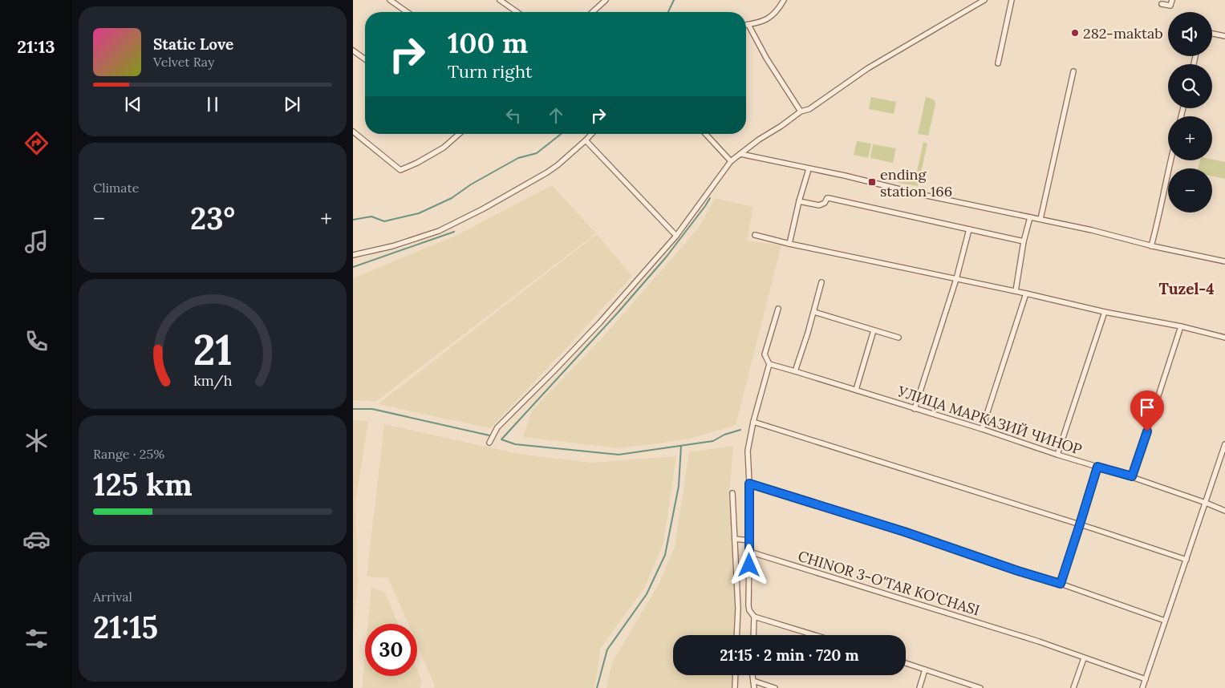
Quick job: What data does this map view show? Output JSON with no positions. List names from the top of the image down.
{
  "streets": {
    "street": ["УЛИЦА МАРКАЗИЙ ЧИНОР", "CHINOR 3-O'TAR KO'CHASI"]
  },
  "districts": ["Tuzel-4"],
  "places": {
    "other": ["282-maktab"],
    "transit": ["ending station 166"]
  },
  "page": {
    "tabs": "21:13",
    "map_buttons": ["+", "−"],
    "turn": ["100 m", "Turn right"],
    "song": ["Static Love", "Velvet Ray"],
    "tile": [
      "Climate",
      ["Range · 25%", "125 km"],
      ["Arrival", "21:15"]
    ],
    "heat": ["−", "23°", "+"],
    "limit": "30",
    "trip": "21:15 · 2 min · 720 m",
    "gauge": ["21", "km/h"]
  }
}
